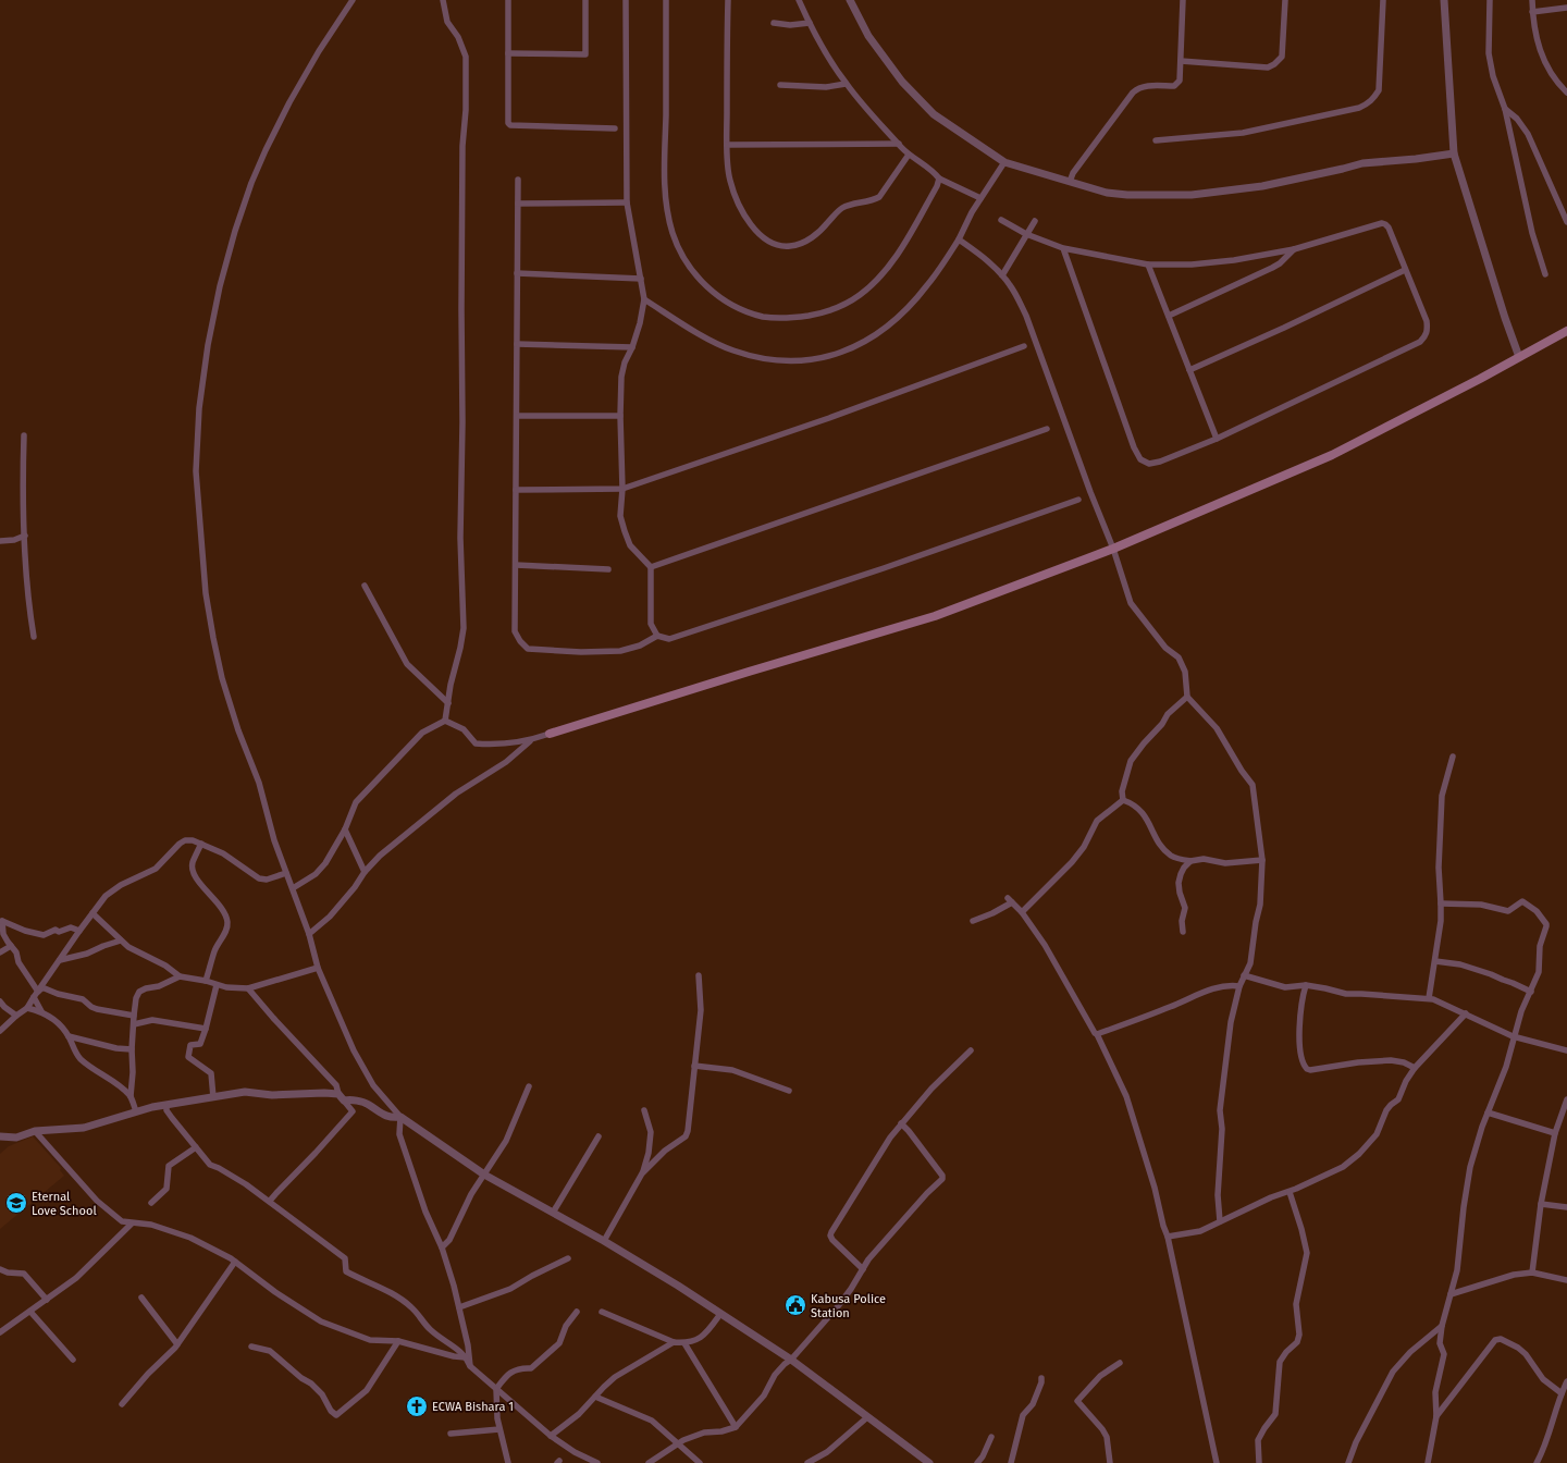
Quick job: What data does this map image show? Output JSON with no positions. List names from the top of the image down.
{
  "places": {
    "school or university": ["Eternal Love School"],
    "public building": ["Kabusa Police Station"],
    "church": ["ECWA Bishara 1"]
  }
}
